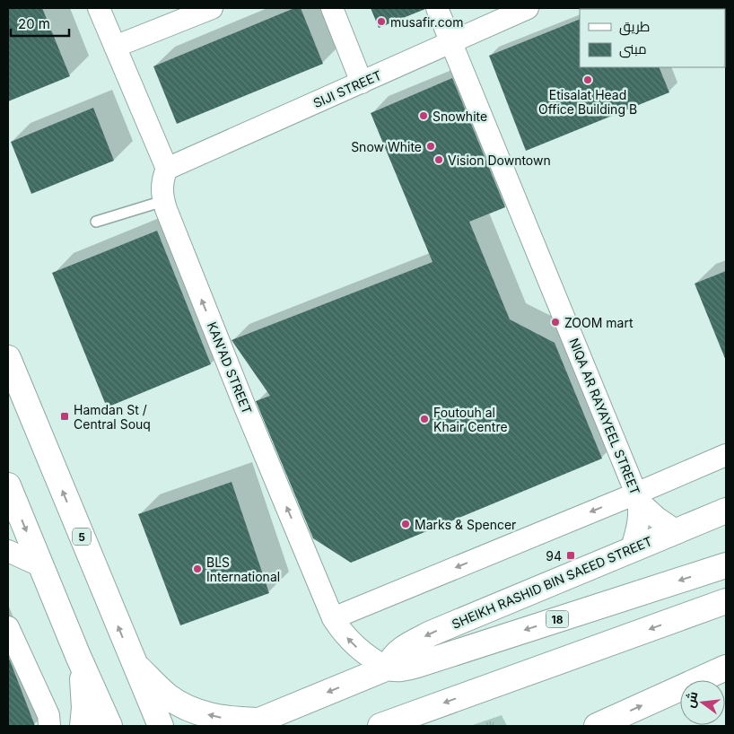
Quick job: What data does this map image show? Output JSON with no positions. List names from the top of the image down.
{
  "streets": {
    "main road": ["5", "SHEIKH RASHID BIN SAEED STREET", "18"],
    "street": ["SIJI STREET", "KAN'AD STREET", "NIQA AR RAYAYEEL STREET"]
  },
  "crossings": [
    ["SIJI STREET", "KAN'AD STREET"],
    ["SIJI STREET", "NIQA AR RAYAYEEL STREET"],
    ["KAN'AD STREET", "SHEIKH RASHID BIN SAEED STREET"],
    ["KAN'AD STREET", "18"],
    ["NIQA AR RAYAYEEL STREET", "SHEIKH RASHID BIN SAEED STREET"],
    ["SHEIKH RASHID BIN SAEED STREET", "18"]
  ],
  "one_way": ["KAN'AD STREET"],
  "places": {
    "other": [
      "musafir.com",
      "Etisalat Head Office Building B",
      "Snowhite",
      "Snow White",
      "Vision Downtown",
      "ZOOM mart",
      "Foutouh al Khair Centre",
      "Marks & Spencer",
      "BLS International"
    ],
    "transit": ["Hamdan St / Central Souq", "94"]
  },
  "legend": ["طريق", "مبنى"],
  "scale_bar": "20 m",
  "north": "left"
}
